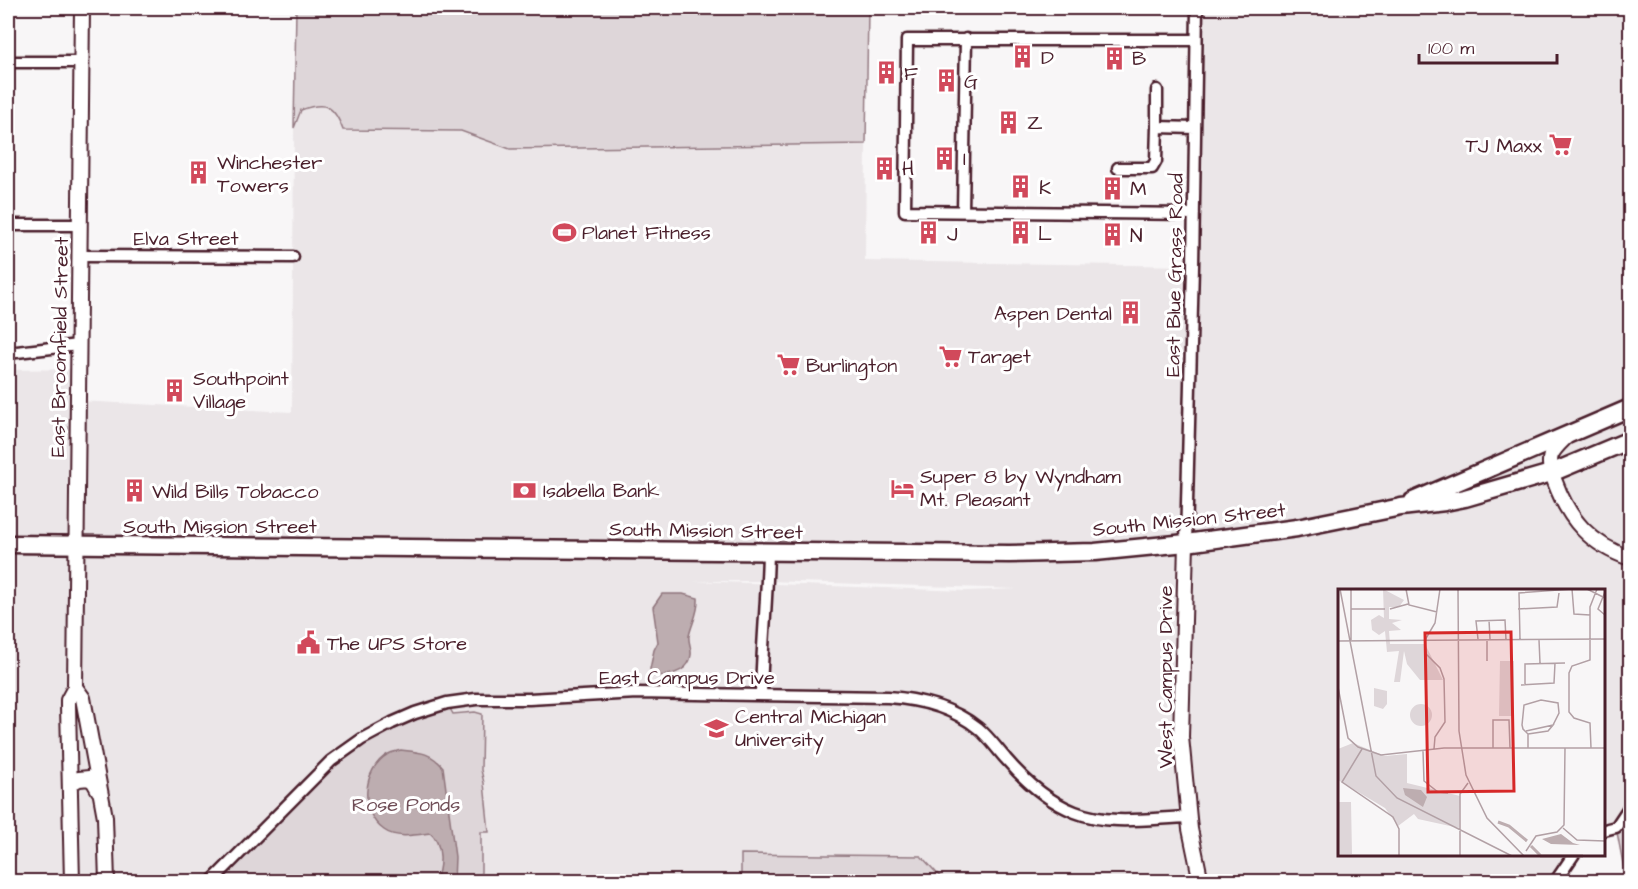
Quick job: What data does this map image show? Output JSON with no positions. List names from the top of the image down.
{
  "streets": {
    "main road": ["East Broomfield Street", "South Mission Street", "West Campus Drive"],
    "street": ["Elva Street", "East Blue Grass Road", "East Campus Drive"]
  },
  "crossings": [
    ["Elva Street", "East Broomfield Street"],
    ["East Blue Grass Road", "South Mission Street"],
    ["East Blue Grass Road", "West Campus Drive"],
    ["East Broomfield Street", "South Mission Street"],
    ["South Mission Street", "West Campus Drive"],
    ["East Campus Drive", "West Campus Drive"]
  ],
  "parks": ["Rose Ponds"],
  "places": {
    "building": [
      "D",
      "B",
      "F",
      "G",
      "Z",
      "I",
      "H",
      "Winchester Towers",
      "K",
      "M",
      "J",
      "L",
      "N",
      "Aspen Dental",
      "Southpoint Village",
      "Wild Bills Tobacco"
    ],
    "supermarket": ["TJ Maxx", "Target", "Burlington"],
    "sports": ["Planet Fitness"],
    "hotel": ["Super 8 by Wyndham Mt. Pleasant"],
    "bank": ["Isabella Bank"],
    "public building": ["The UPS Store"],
    "school or university": ["Central Michigan University"]
  },
  "scale_bar": "100 m"
}
